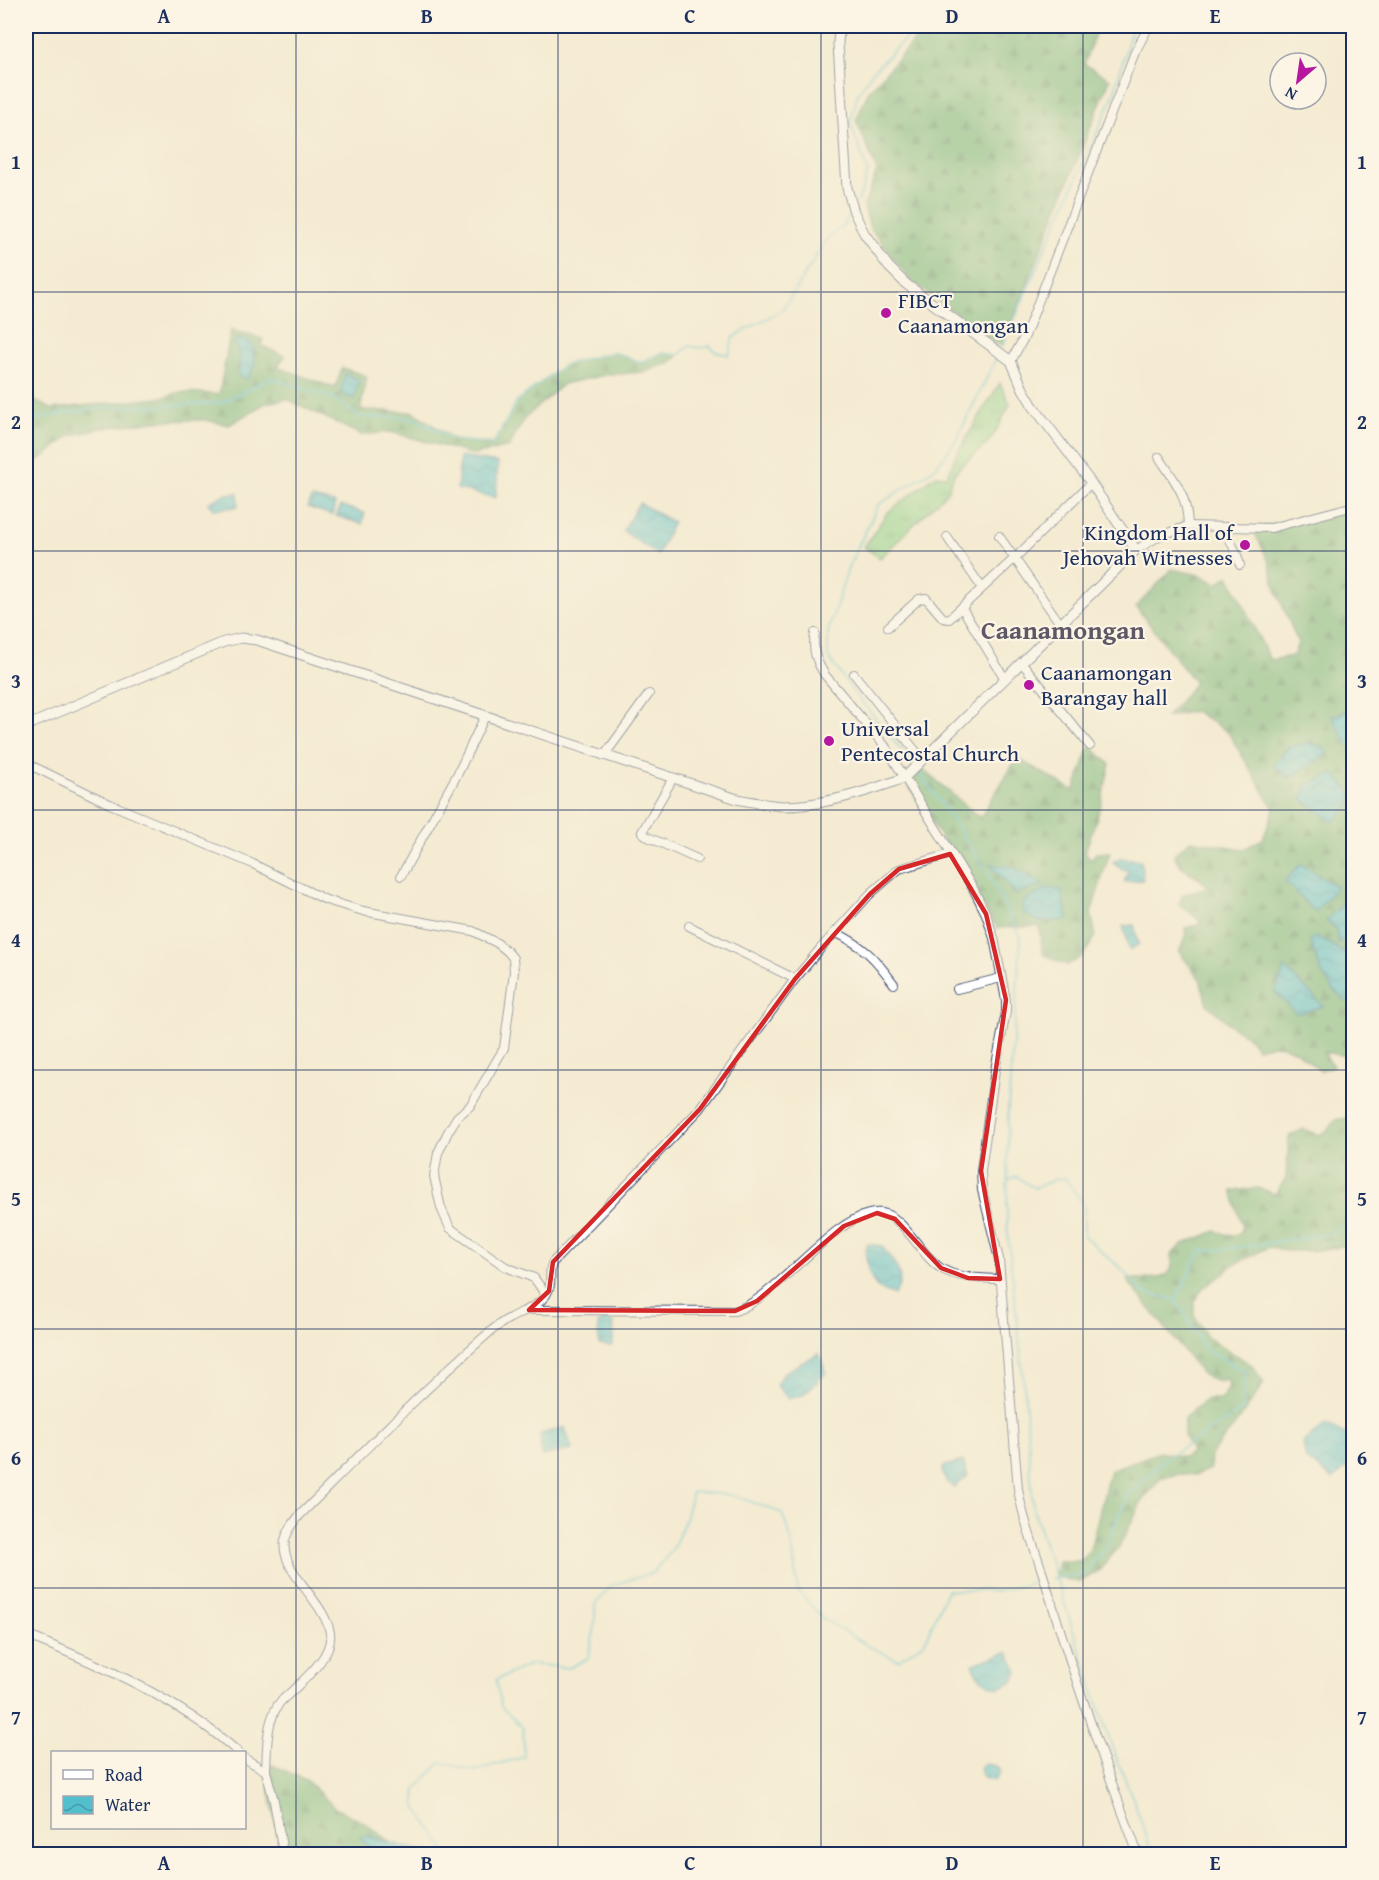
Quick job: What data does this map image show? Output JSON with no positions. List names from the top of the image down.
{
  "districts": ["Caanamongan"],
  "places": [
    "FIBCT Caanamongan",
    "Kingdom Hall of Jehovah Witnesses",
    "Caanamongan Barangay hall",
    "Universal Pentecostal Church"
  ],
  "legend": ["Road", "Water"],
  "north": "bottom left",
  "grid": {
    "columns": [
      "A",
      "B",
      "C",
      "D",
      "E"
    ],
    "rows": [
      "1",
      "2",
      "3",
      "4",
      "5",
      "6",
      "7"
    ]
  }
}
